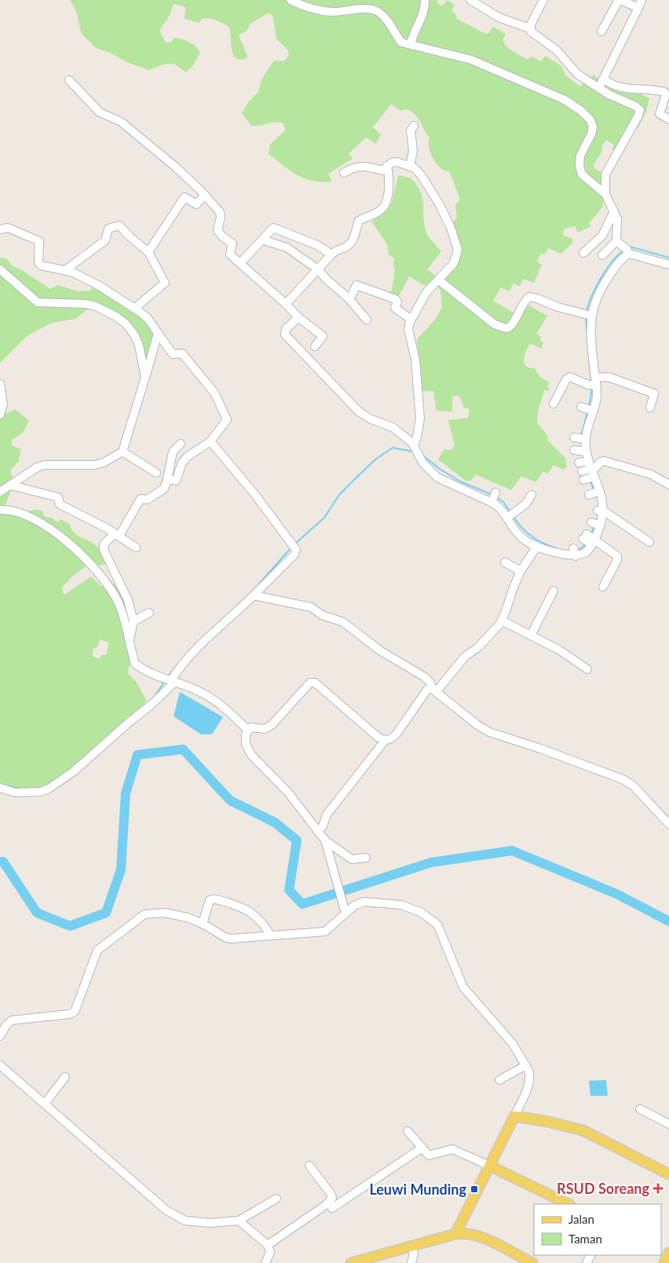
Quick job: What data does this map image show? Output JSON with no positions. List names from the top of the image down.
{
  "places": {
    "health": ["RSUD Soreang"],
    "transit": ["Leuwi Munding"]
  },
  "legend": ["Jalan", "Taman"]
}
